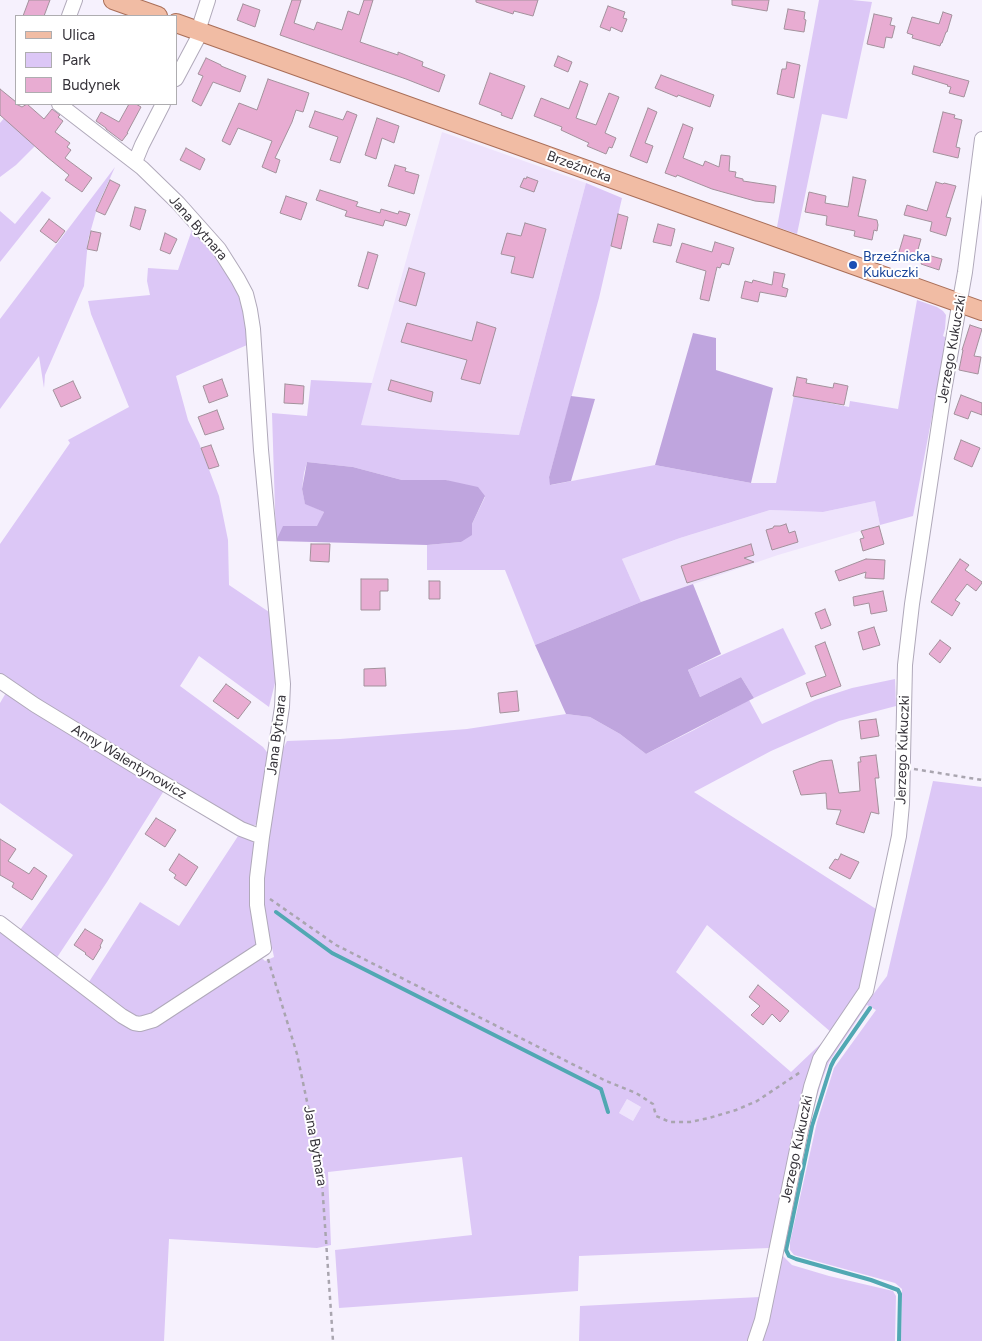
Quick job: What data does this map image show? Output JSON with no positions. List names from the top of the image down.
{
  "streets": {
    "main road": ["Brzeźnicka"],
    "street": ["Jana Bytnara", "Jerzego Kukuczki", "Anny Walentynowicz"]
  },
  "crossings": [
    ["Brzeźnicka", "Jerzego Kukuczki"],
    ["Jana Bytnara", "Anny Walentynowicz"]
  ],
  "places": ["Brzeźnicka Kukuczki"],
  "legend": ["Ulica", "Park", "Budynek"]
}
